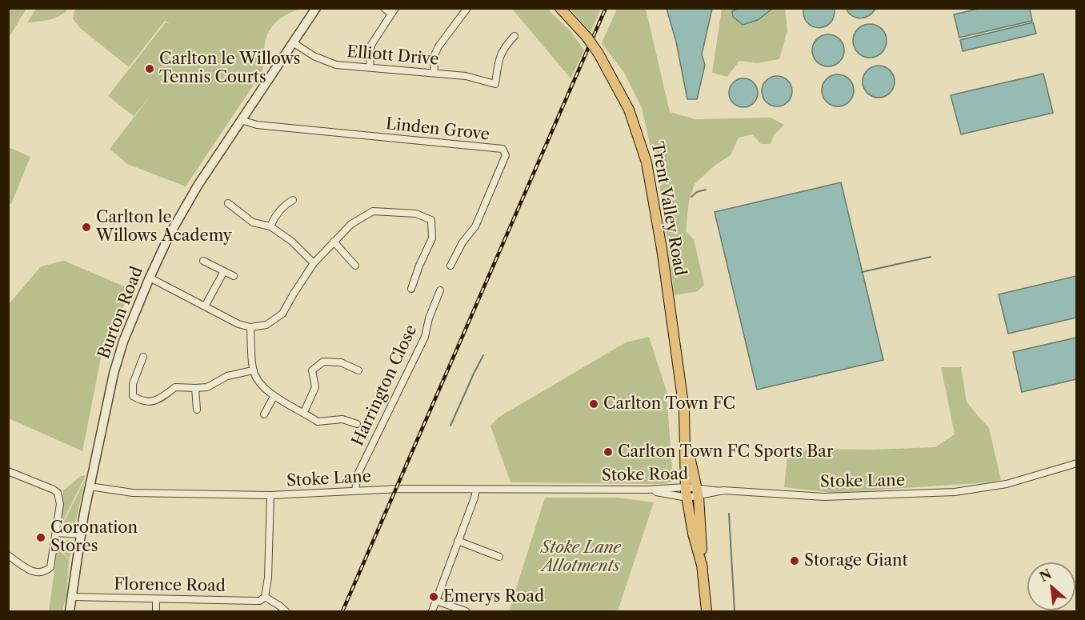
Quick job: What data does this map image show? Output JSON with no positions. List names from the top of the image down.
{
  "streets": {
    "main road": ["Trent Valley Road"],
    "street": [
      "Elliott Drive",
      "Linden Grove",
      "Burton Road",
      "Harrington Close",
      "Stoke Road",
      "Stoke Lane",
      "Florence Road"
    ]
  },
  "crossings": [
    ["Elliott Drive", "Burton Road"],
    ["Linden Grove", "Burton Road"],
    ["Trent Valley Road", "Stoke Road"],
    ["Burton Road", "Stoke Lane"],
    ["Burton Road", "Florence Road"],
    ["Harrington Close", "Stoke Lane"],
    ["Stoke Road", "Stoke Lane"]
  ],
  "parks": ["Stoke Lane Allotments"],
  "places": [
    "Carlton le Willows Tennis Courts",
    "Carlton le Willows Academy",
    "Carlton Town FC",
    "Carlton Town FC Sports Bar",
    "Coronation Stores",
    "Storage Giant",
    "Emerys Road"
  ],
  "north": "top left"
}
